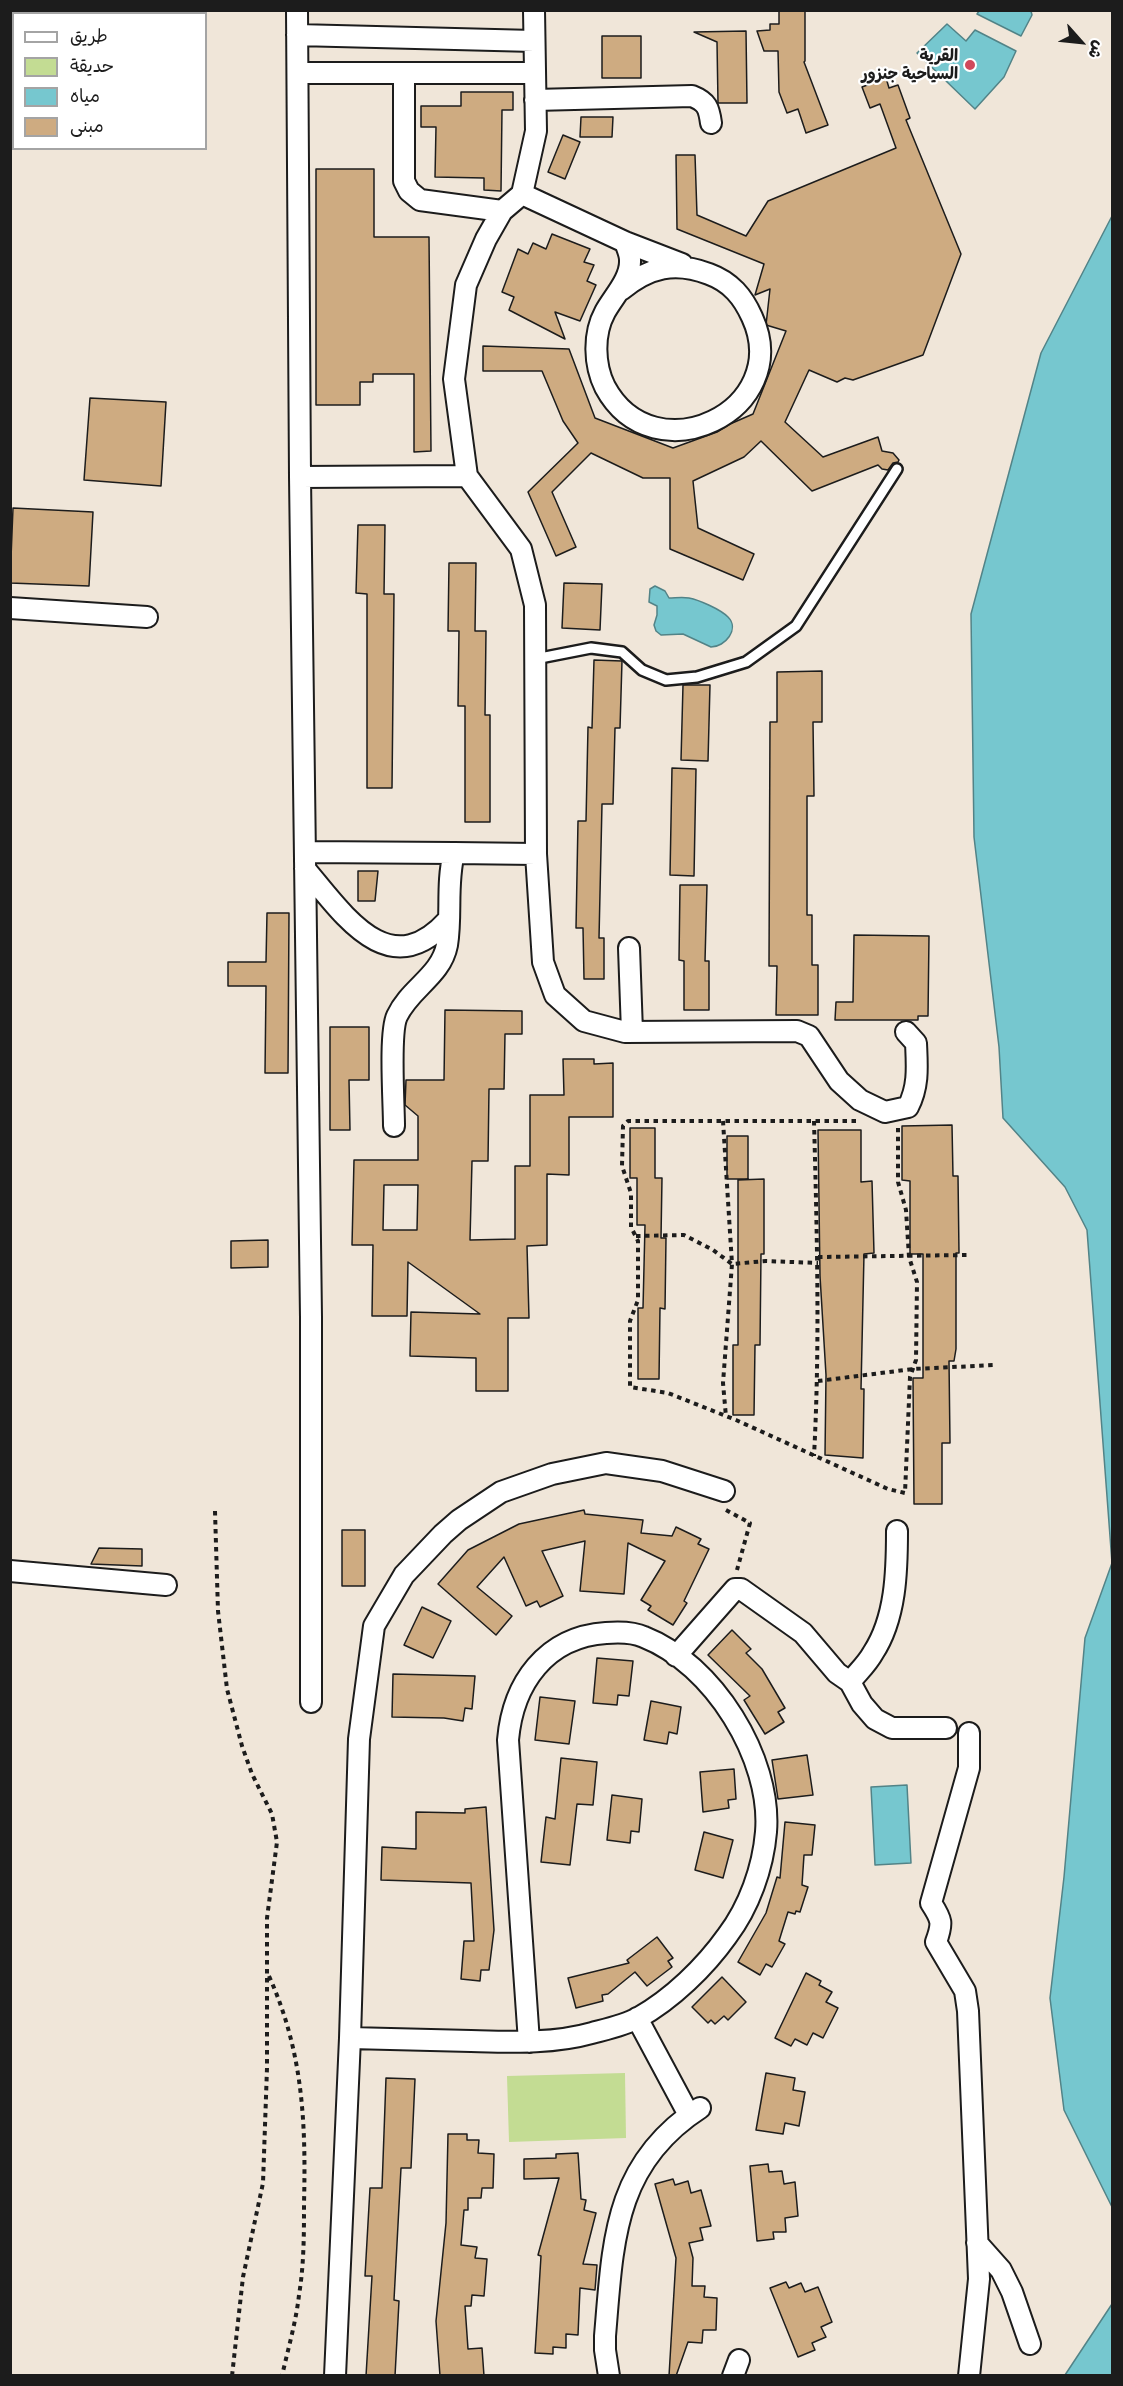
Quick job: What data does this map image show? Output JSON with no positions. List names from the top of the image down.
{
  "places": ["القرية السياحية جنزور"],
  "legend": [
    "طريق",
    "حديقة",
    "مياه",
    "مبنى"
  ],
  "north": "bottom right"
}
